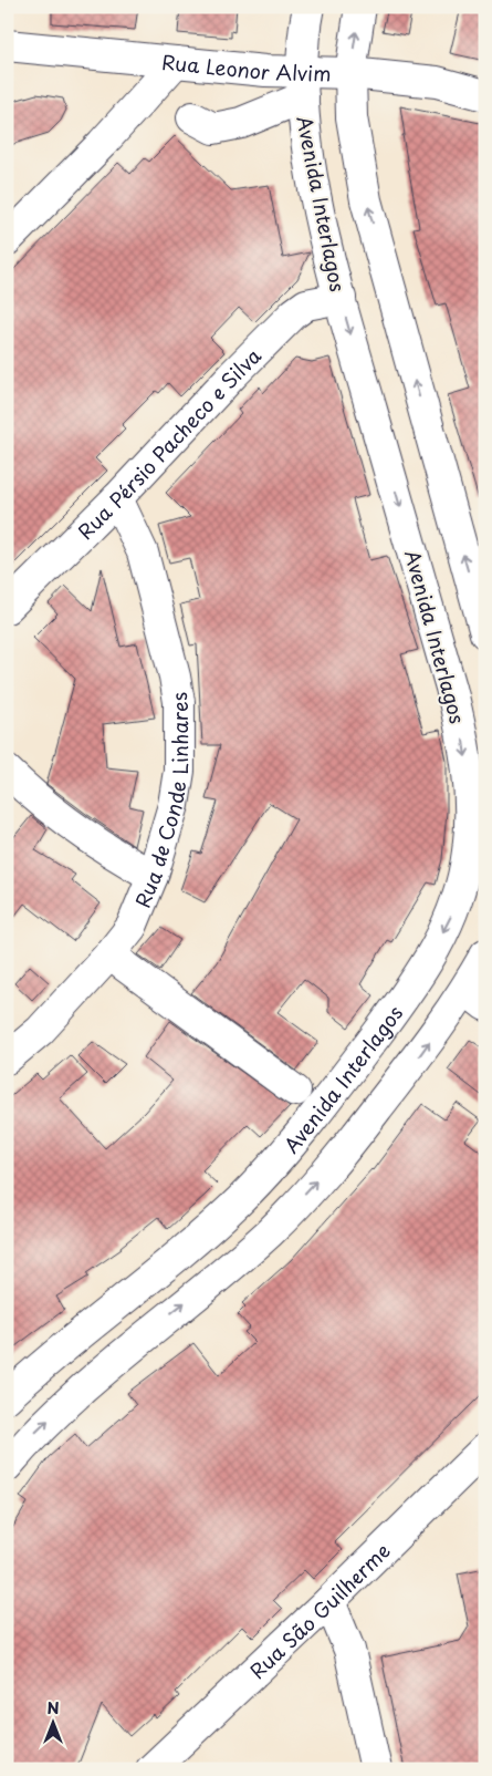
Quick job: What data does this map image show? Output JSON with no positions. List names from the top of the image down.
{
  "streets": {
    "main road": [
      "Rua Leonor Alvim",
      "Avenida Interlagos",
      "Rua Pérsio Pacheco e Silva",
      "Rua de Conde Linhares",
      "Rua São Guilherme"
    ]
  },
  "crossings": [
    ["Rua Leonor Alvim", "Avenida Interlagos"],
    ["Avenida Interlagos", "Rua Pérsio Pacheco e Silva"],
    ["Rua Pérsio Pacheco e Silva", "Rua de Conde Linhares"]
  ],
  "one_way": ["Avenida Interlagos"],
  "north": "top"
}
